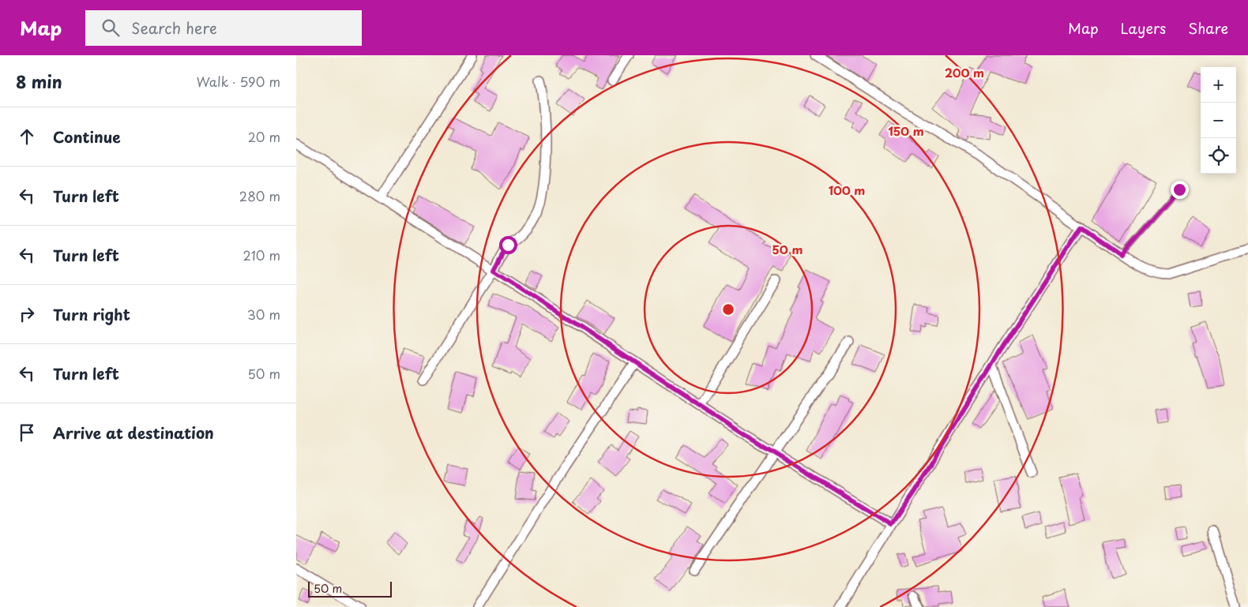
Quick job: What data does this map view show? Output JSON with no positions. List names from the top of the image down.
{
  "scale_bar": "50 m",
  "page": {
    "header": "Map",
    "search": "Search here",
    "nav": ["Map", "Layers", "Share"],
    "heading": ["8 min", "Walk · 590 m"],
    "map_buttons": ["+", "−"],
    "list": [
      ["Continue", "20 m"],
      ["Turn left", "280 m"],
      ["Turn left", "210 m"],
      ["Turn right", "30 m"],
      ["Turn left", "50 m"],
      "Arrive at destination"
    ],
    "scale": "50 m"
  },
  "rings": [
    "200 m",
    "150 m",
    "100 m",
    "50 m"
  ]
}
